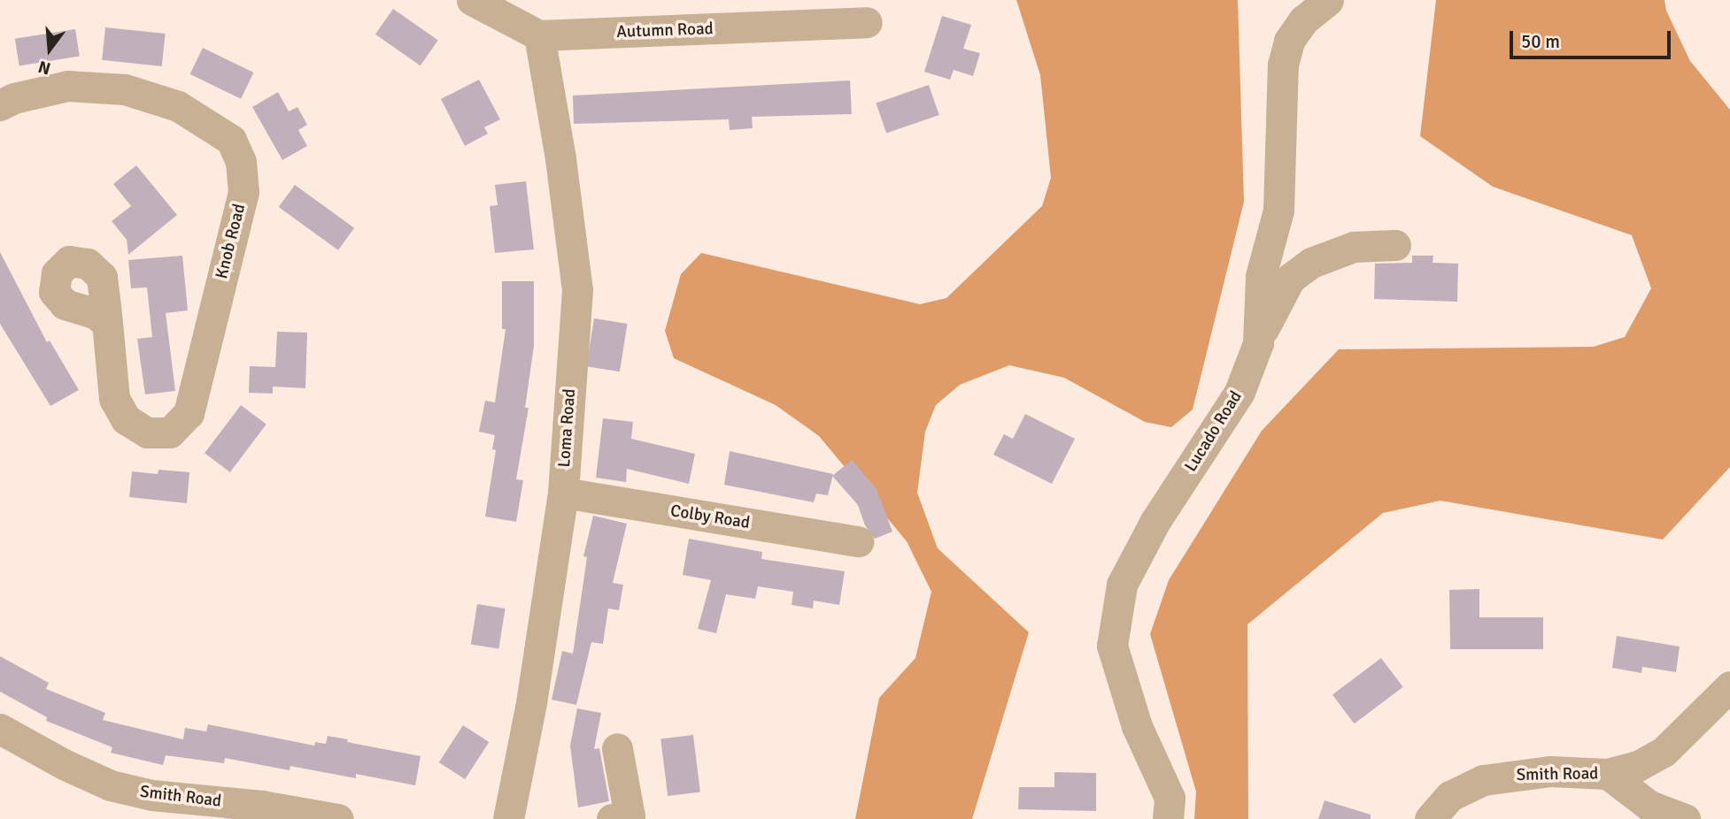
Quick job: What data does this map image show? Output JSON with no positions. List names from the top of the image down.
{
  "streets": {
    "street": [
      "Autumn Road",
      "Knob Road",
      "Loma Road",
      "Lucado Road",
      "Colby Road",
      "Smith Road"
    ]
  },
  "crossings": [
    ["Autumn Road", "Loma Road"],
    ["Loma Road", "Colby Road"]
  ],
  "scale_bar": "50 m",
  "north": "bottom"
}
